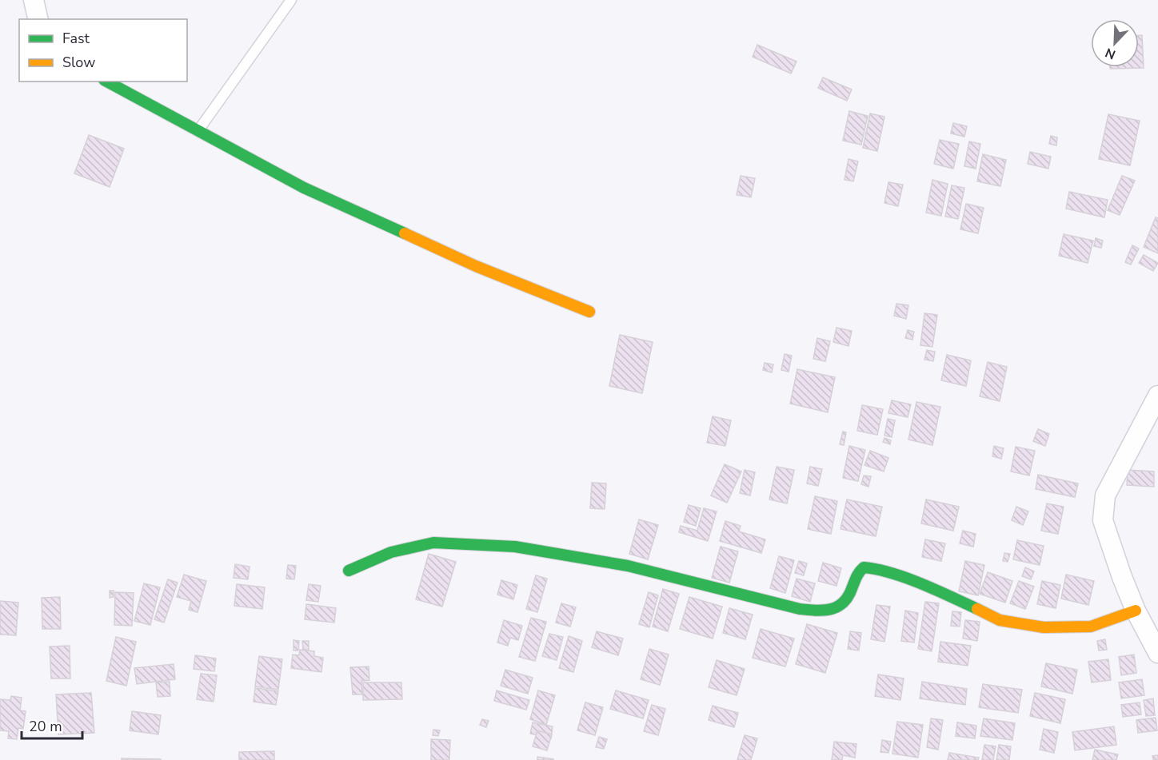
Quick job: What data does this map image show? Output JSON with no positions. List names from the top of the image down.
{
  "legend": ["Fast", "Slow"],
  "scale_bar": "20 m",
  "north": "bottom left"
}
